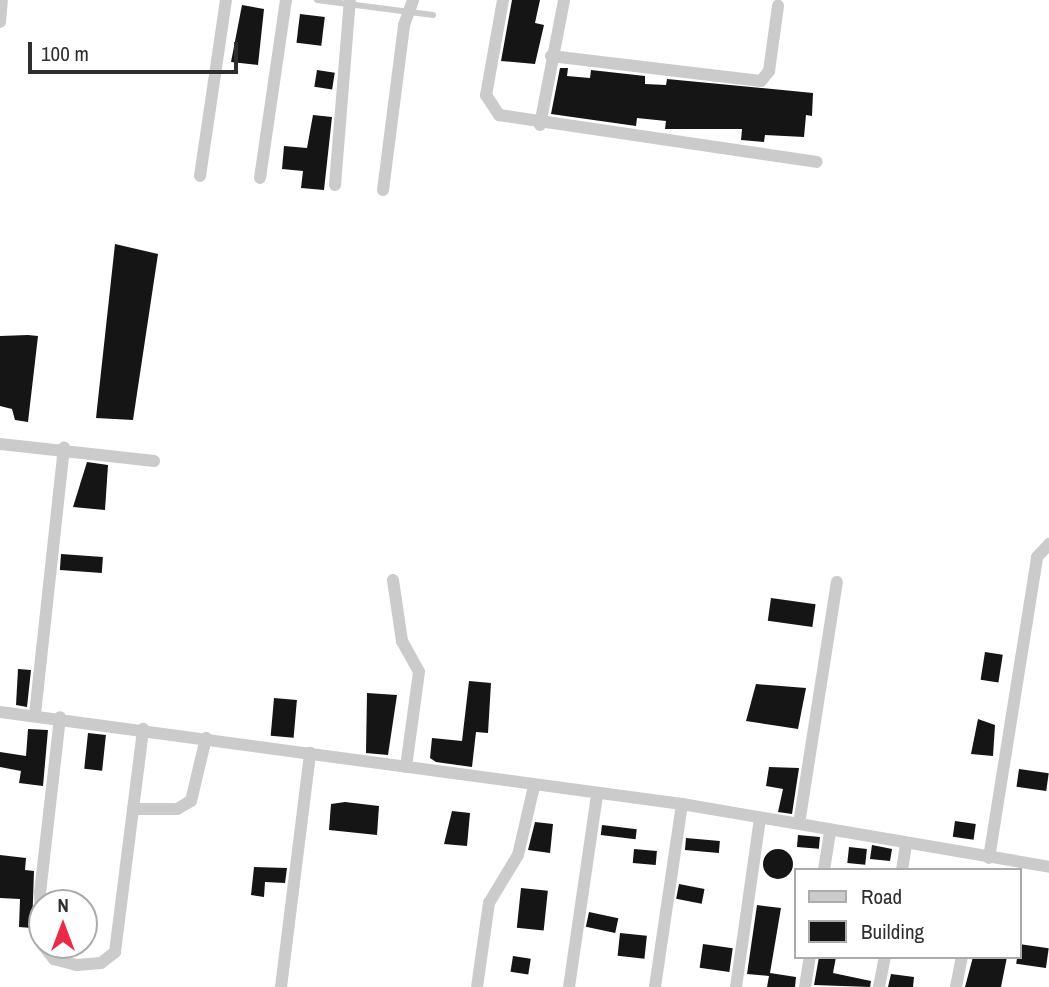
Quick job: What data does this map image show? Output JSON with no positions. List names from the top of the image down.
{
  "legend": ["Road", "Building"],
  "scale_bar": "100 m",
  "north": "top"
}
